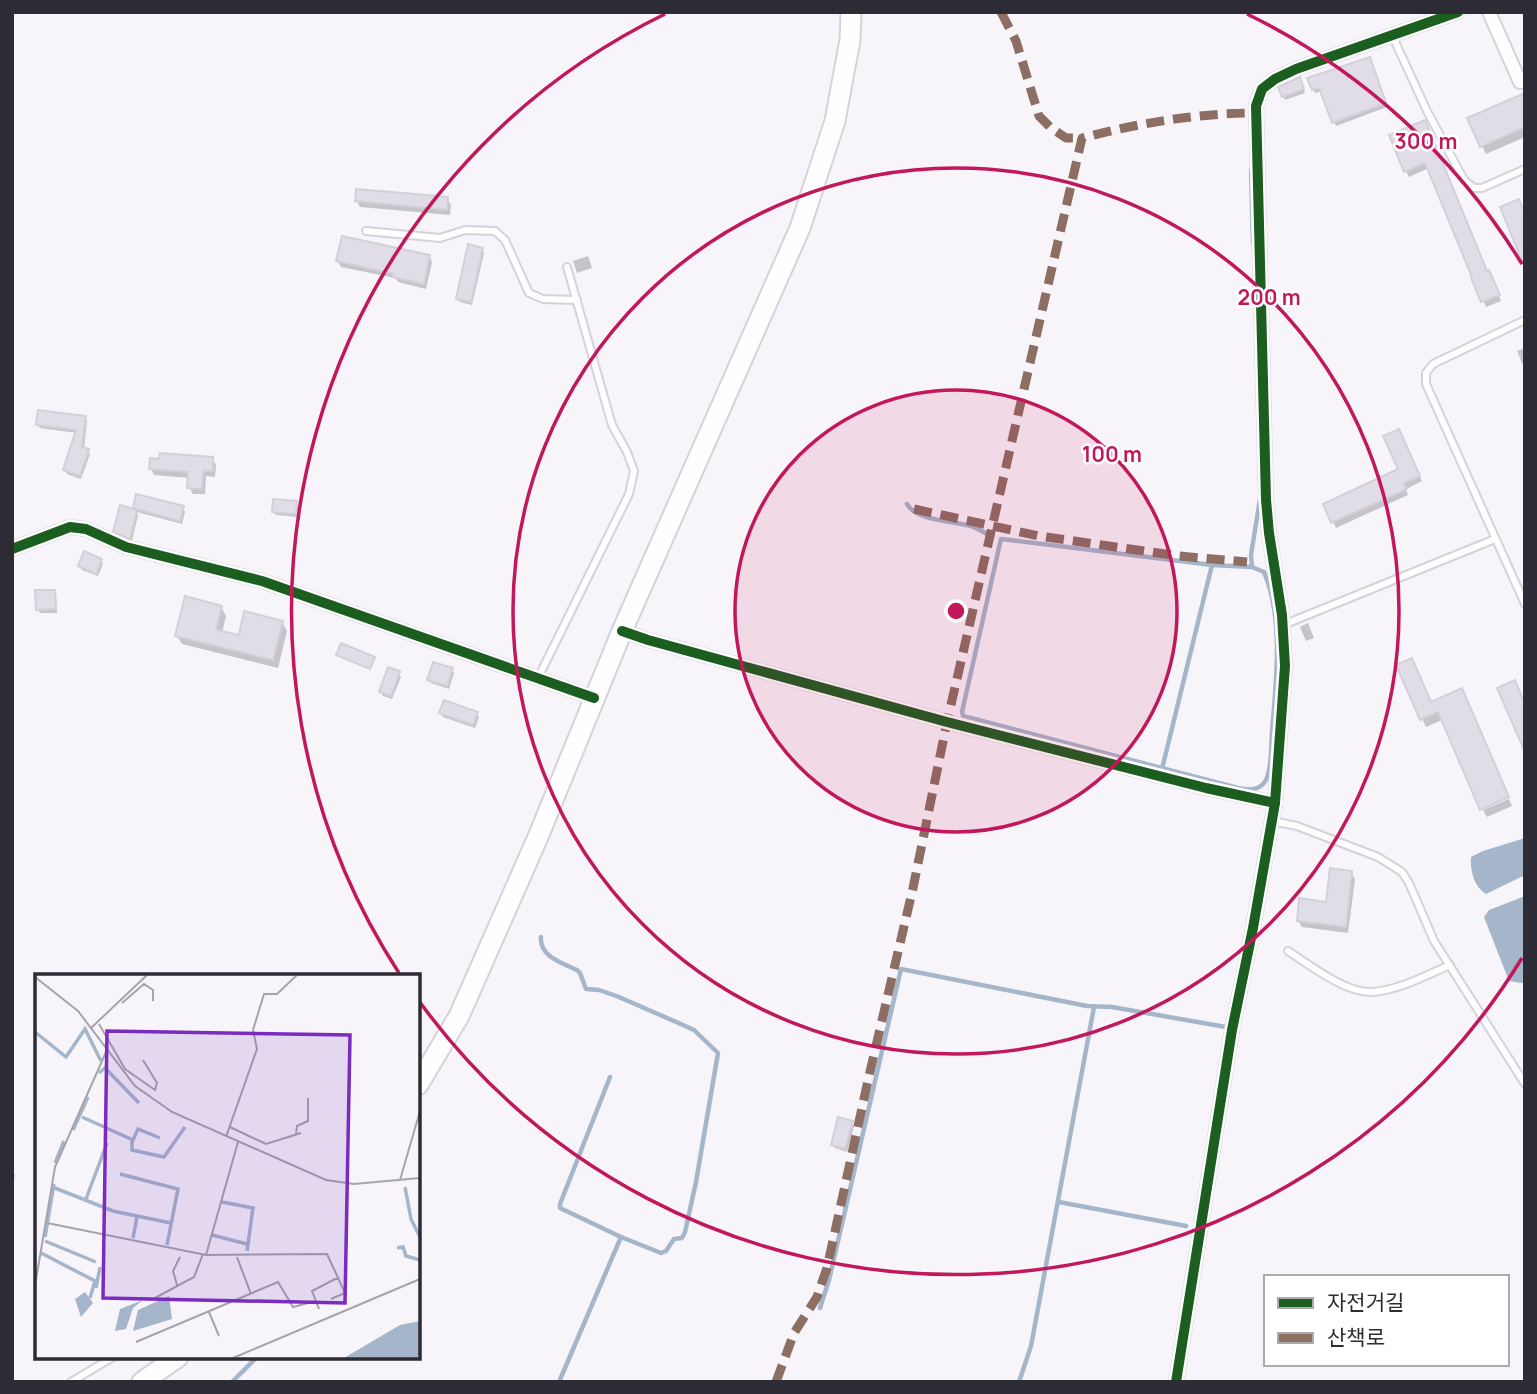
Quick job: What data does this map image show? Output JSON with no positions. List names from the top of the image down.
{
  "legend": ["자전거길", "산책로"],
  "rings": ["300 m", "200 m", "100 m"]
}
